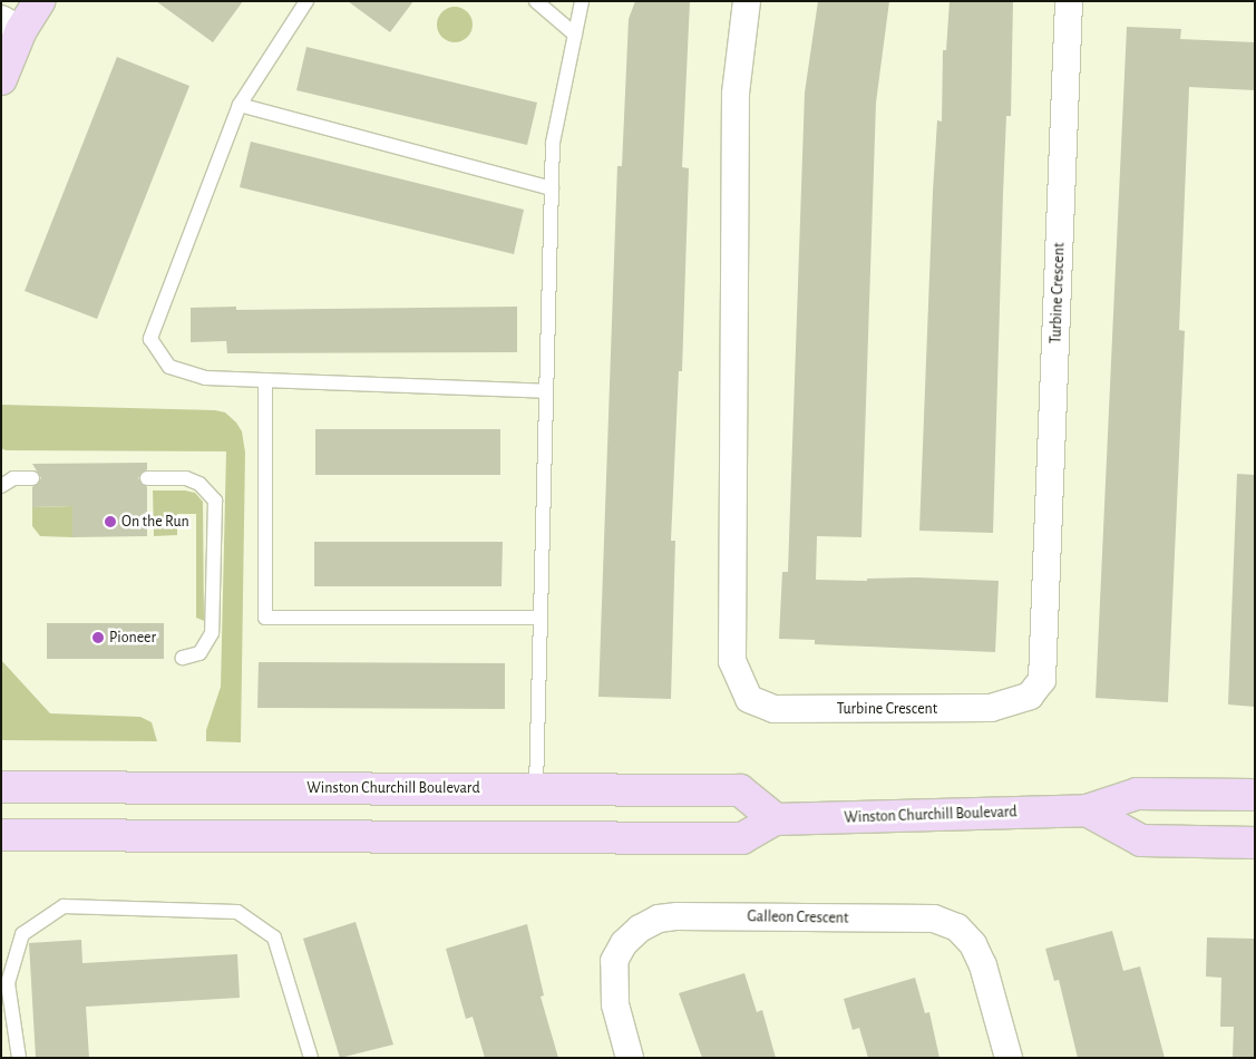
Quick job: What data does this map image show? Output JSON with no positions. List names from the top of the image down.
{
  "streets": {
    "main road": ["Winston Churchill Boulevard"],
    "street": ["Turbine Crescent", "Galleon Crescent"]
  },
  "places": ["On the Run", "Pioneer"]
}
